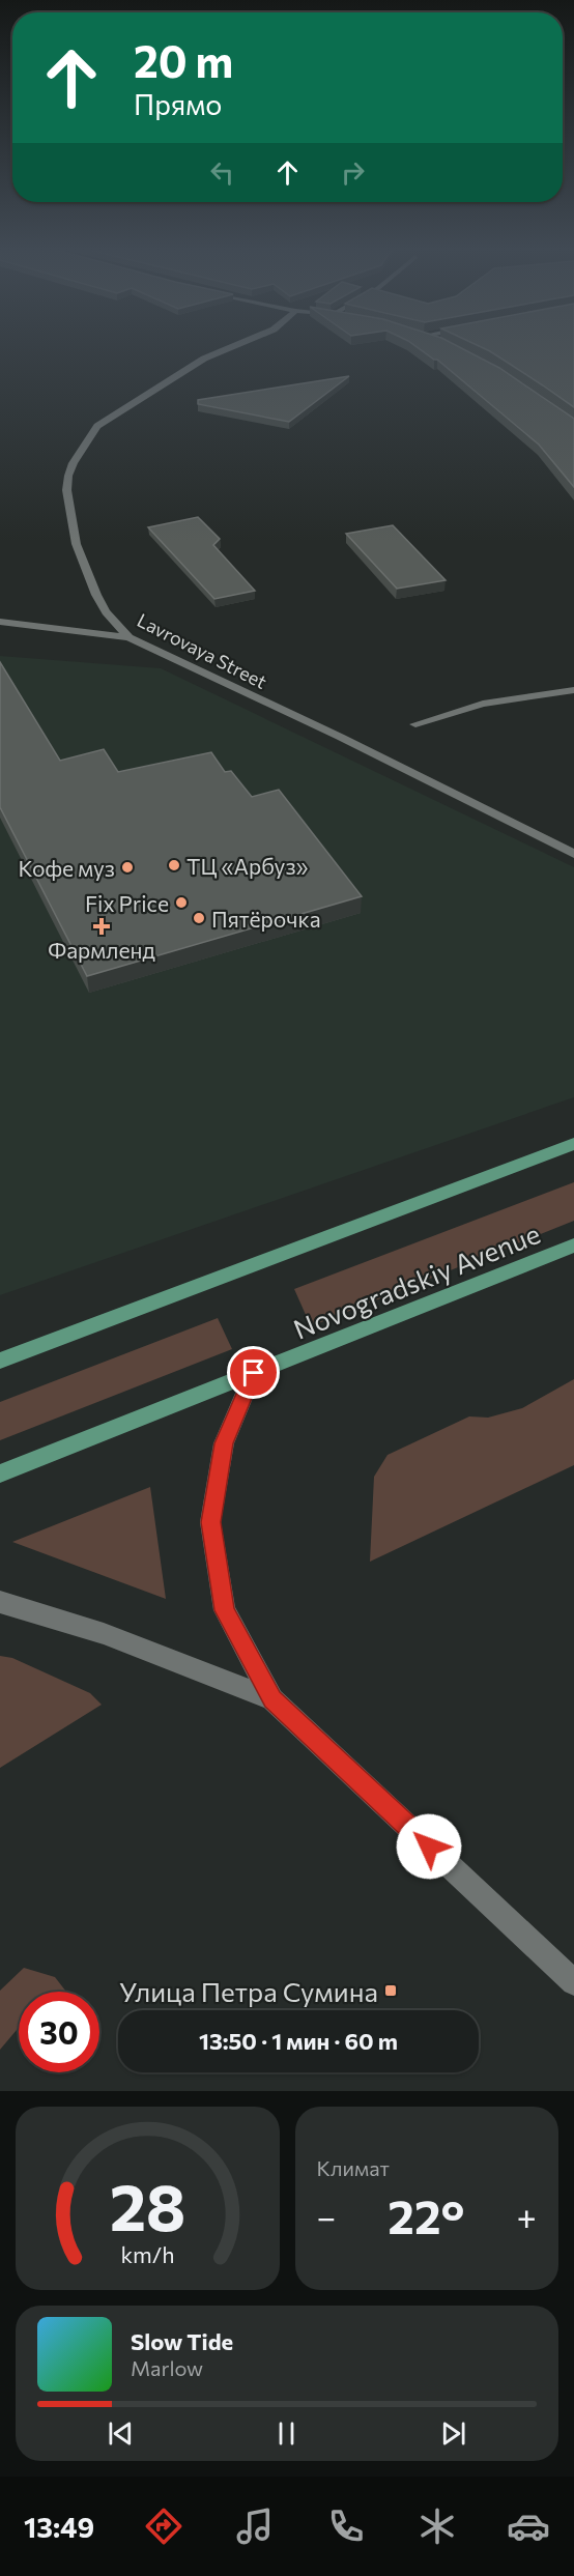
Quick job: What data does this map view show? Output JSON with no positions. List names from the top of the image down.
{
  "streets": {
    "main road": ["Novogradskiy Avenue"],
    "street": ["Lavrovaya Street"]
  },
  "places": {
    "other": [
      "ТЦ «Арбуз»",
      "Кофе муз",
      "Fix Price",
      "Пятёрочка"
    ],
    "health": ["Фармленд"],
    "transit": ["Улица Петра Сумина"]
  },
  "page": {
    "turn": ["20 m", "Прямо"],
    "limit": "30",
    "trip": "13:50 · 1 мин · 60 m",
    "tile": "Климат",
    "heat": ["−", "22°", "+"],
    "song": ["Slow Tide", "Marlow"],
    "tabs": "13:49",
    "gauge": ["28", "km/h"]
  }
}
